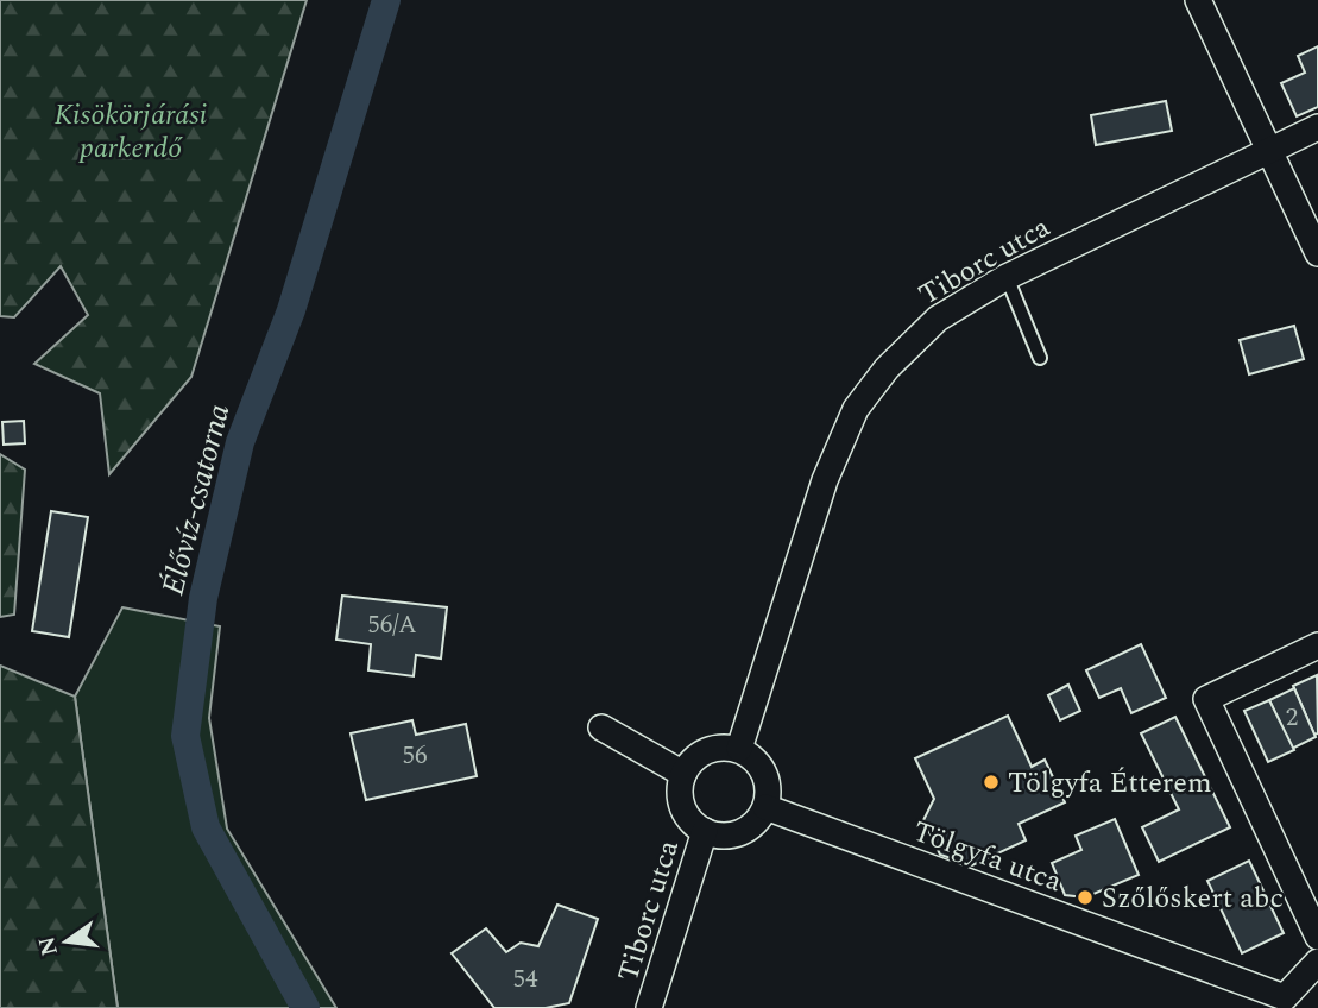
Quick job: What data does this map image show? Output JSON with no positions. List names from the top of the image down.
{
  "streets": {
    "street": ["Tiborc utca", "Tölgyfa utca"]
  },
  "crossings": [
    ["Tiborc utca", "Tölgyfa utca"]
  ],
  "water": ["Élővíz-csatorna"],
  "parks": ["Kisökörjárási parkerdő"],
  "places": ["Tölgyfa Étterem", "Szőlőskert abc"],
  "house_numbers": [
    "56/A",
    "2",
    "56",
    "54"
  ],
  "north": "left"
}
